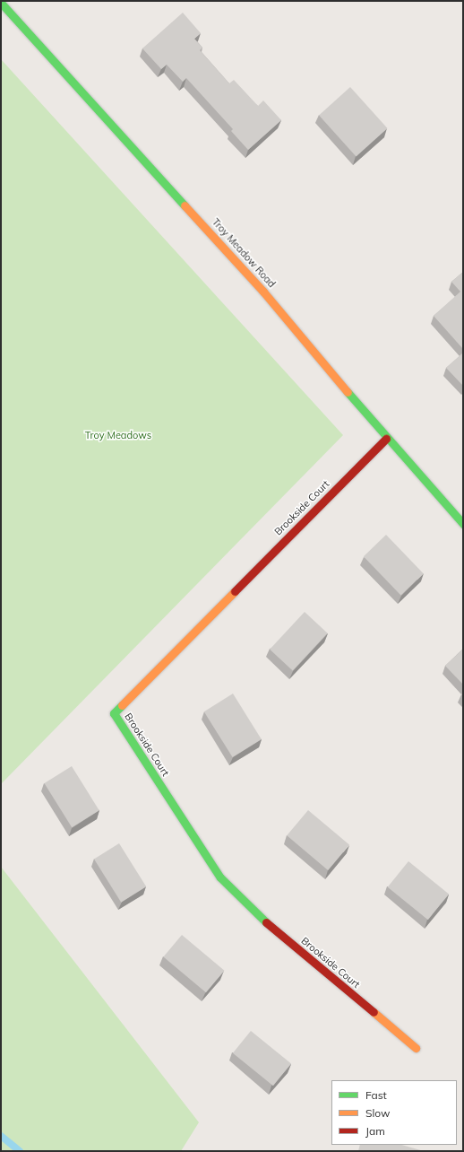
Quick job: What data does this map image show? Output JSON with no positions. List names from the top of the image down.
{
  "streets": {
    "street": ["Troy Meadow Road", "Brookside Court"]
  },
  "crossings": [
    ["Troy Meadow Road", "Brookside Court"]
  ],
  "parks": ["Troy Meadows"],
  "legend": ["Fast", "Slow", "Jam"]
}
